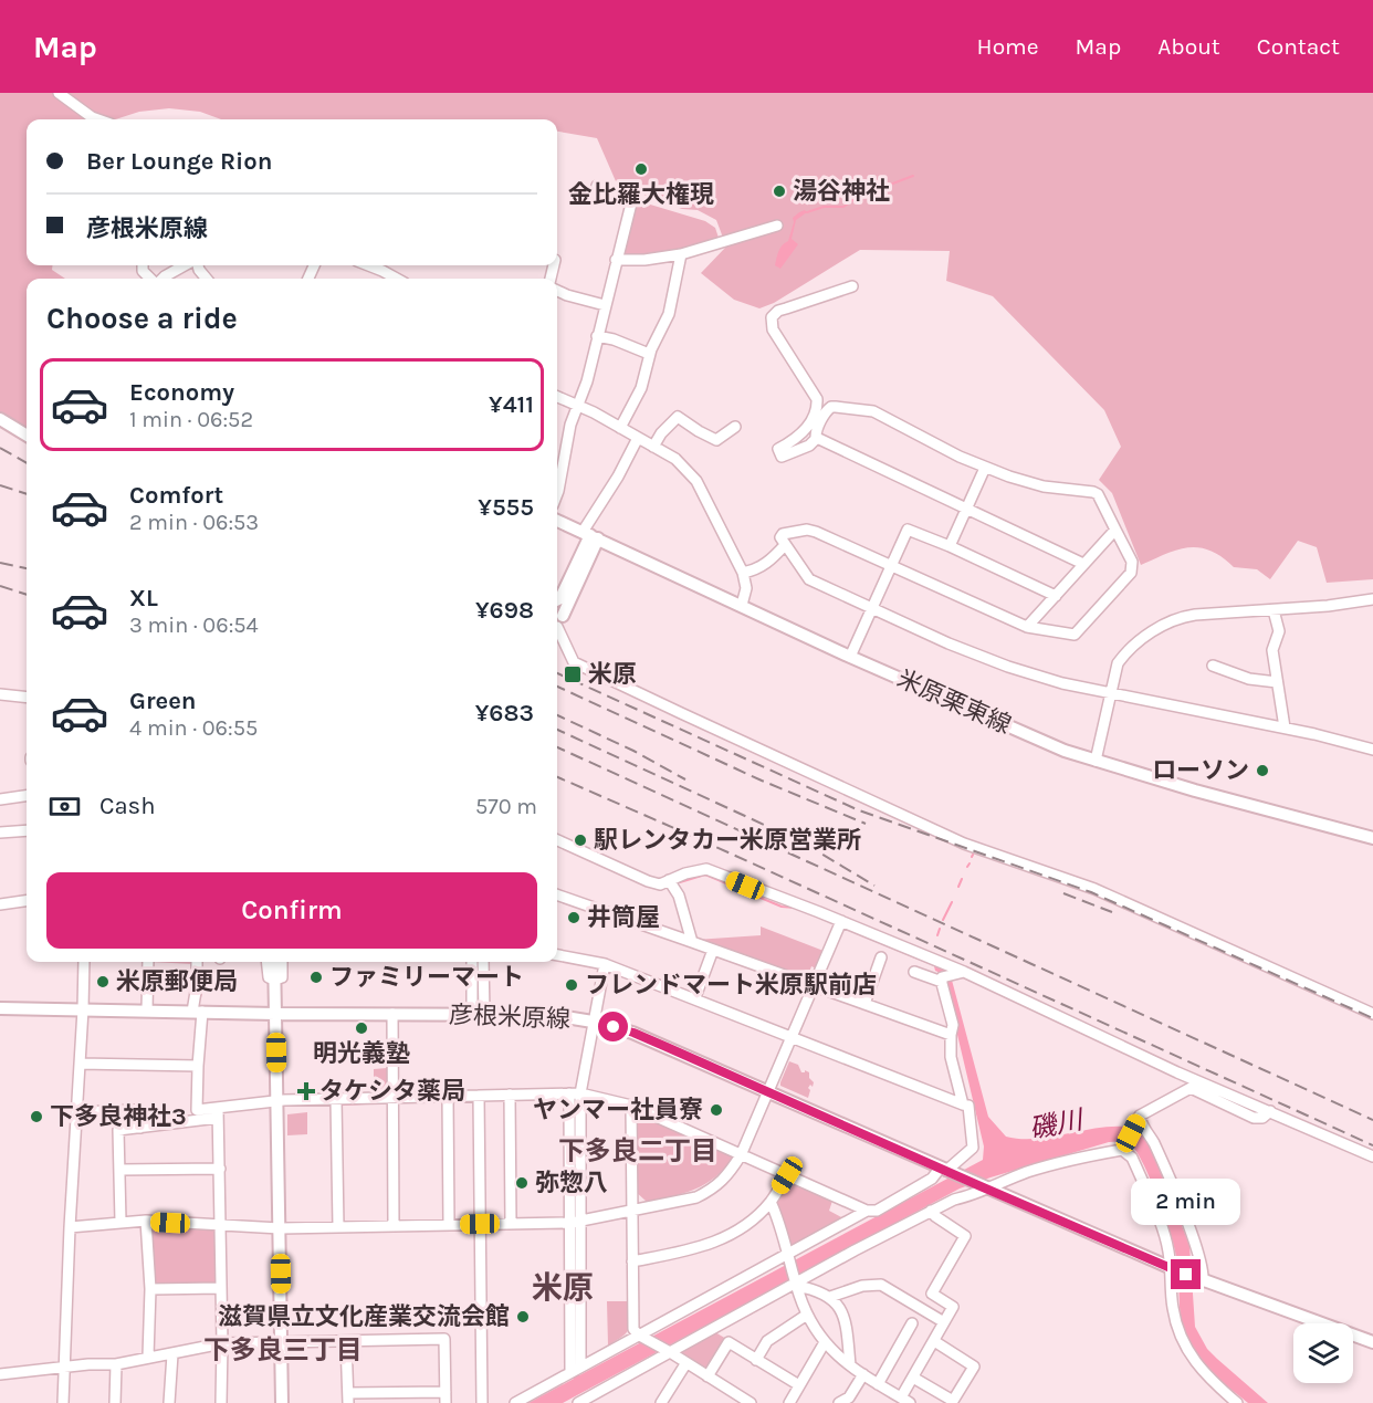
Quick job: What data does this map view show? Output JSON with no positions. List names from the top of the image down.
{
  "streets": {
    "main road": ["米原栗東線", "彦根米原線"]
  },
  "districts": ["下多良二丁目", "米原", "下多良三丁目"],
  "water": ["磯川"],
  "places": {
    "other": [
      "金比羅大権現",
      "湯谷神社",
      "ローソン",
      "駅レンタカー米原営業所",
      "井筒屋",
      "ファミリーマート",
      "米原郵便局",
      "フレンドマート米原駅前店",
      "明光義塾",
      "ヤンマー社員寮",
      "下多良神社3",
      "弥惣八",
      "滋賀県立文化産業交流会館"
    ],
    "transit": ["米原"],
    "health": ["タケシタ薬局"]
  },
  "page": {
    "header": "Map",
    "nav": [
      "Home",
      "Map",
      "About",
      "Contact"
    ],
    "banner": ["Ber Lounge Rion", "彦根米原線"],
    "heading": "Choose a ride",
    "list": [
      {
        "name": "Economy",
        "note": "1 min · 06:52",
        "value": "¥411"
      },
      {
        "name": "Comfort",
        "note": "2 min · 06:53",
        "value": "¥555"
      },
      {
        "name": "XL",
        "note": "3 min · 06:54",
        "value": "¥698"
      },
      {
        "name": "Green",
        "note": "4 min · 06:55",
        "value": "¥683"
      }
    ],
    "pay": ["Cash", "570 m"],
    "buttons": "Confirm",
    "bubble": "2 min"
  }
}
